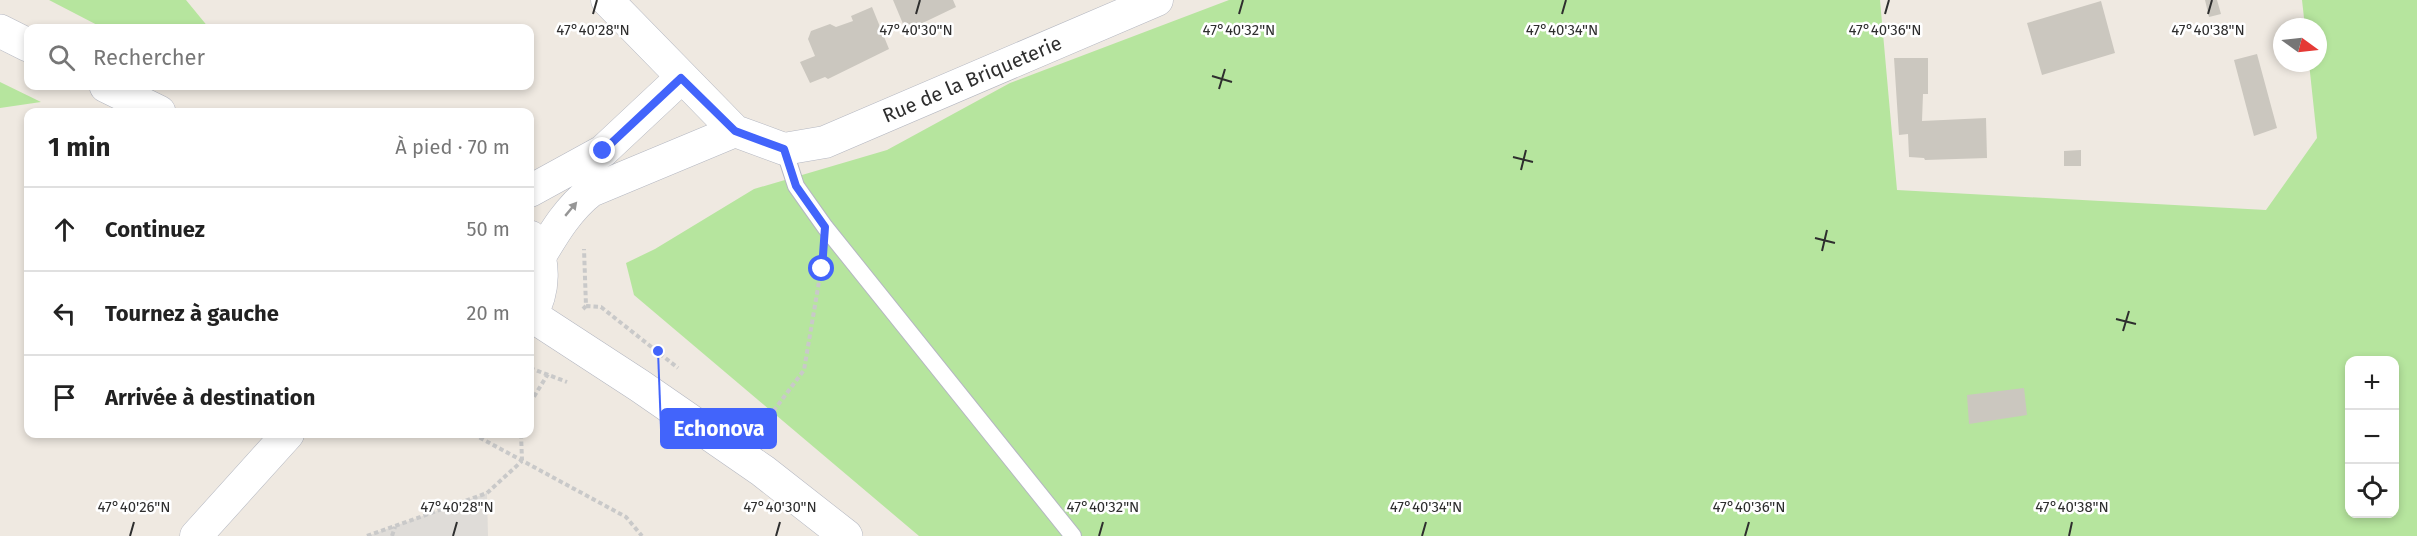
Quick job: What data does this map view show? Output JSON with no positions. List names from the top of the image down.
{
  "streets": {
    "street": ["Rue de la Briqueterie"]
  },
  "places": ["Echonova"],
  "north": "right",
  "page": {
    "search": "Rechercher",
    "heading": ["1 min", "À pied · 70 m"],
    "list": [
      ["Continuez", "50 m"],
      ["Tournez à gauche", "20 m"],
      "Arrivée à destination"
    ],
    "map_buttons": ["+", "−"]
  },
  "coordinates": [
    "47°40'28\"N",
    "47°40'30\"N",
    "47°40'32\"N",
    "47°40'36\"N",
    "47°40'38\"N",
    "47°40'34\"N",
    "47°40'26\"N"
  ]
}
